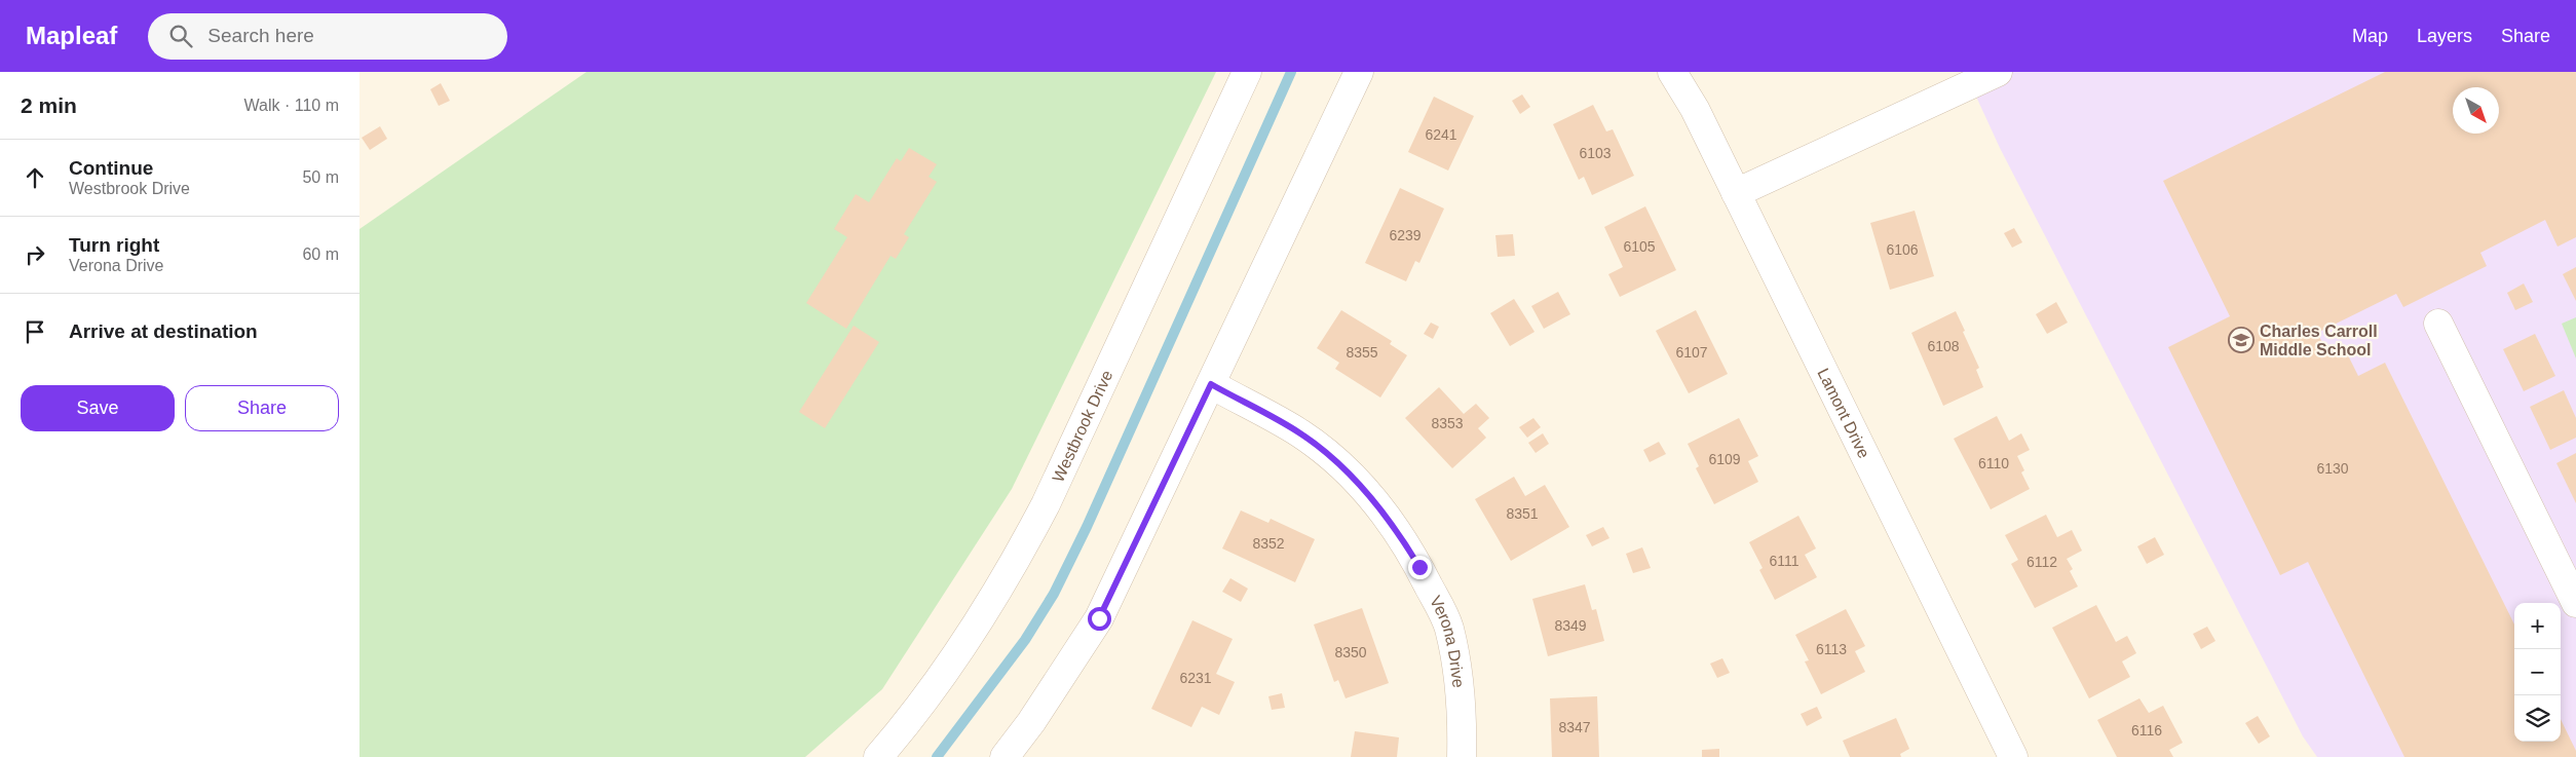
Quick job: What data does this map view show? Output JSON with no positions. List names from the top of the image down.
{
  "streets": {
    "street": ["Lamont Drive", "Westbrook Drive", "Verona Drive"]
  },
  "places": {
    "school or university": ["Charles Carroll Middle School"]
  },
  "house_numbers": [
    "6241",
    "6103",
    "6239",
    "6105",
    "6106",
    "6108",
    "8355",
    "6107",
    "8353",
    "6109",
    "6110",
    "6130",
    "8351",
    "8352",
    "6111",
    "6112",
    "8349",
    "6113",
    "8350",
    "6231",
    "8347",
    "6116"
  ],
  "north": "bottom right",
  "page": {
    "header": "Mapleaf",
    "search": "Search here",
    "nav": ["Map", "Layers", "Share"],
    "heading": ["2 min", "Walk · 110 m"],
    "list": [
      ["Continue", "Westbrook Drive", "50 m"],
      ["Turn right", "Verona Drive", "60 m"],
      "Arrive at destination"
    ],
    "buttons": ["Save", "Share"],
    "map_buttons": ["+", "−"]
  }
}
